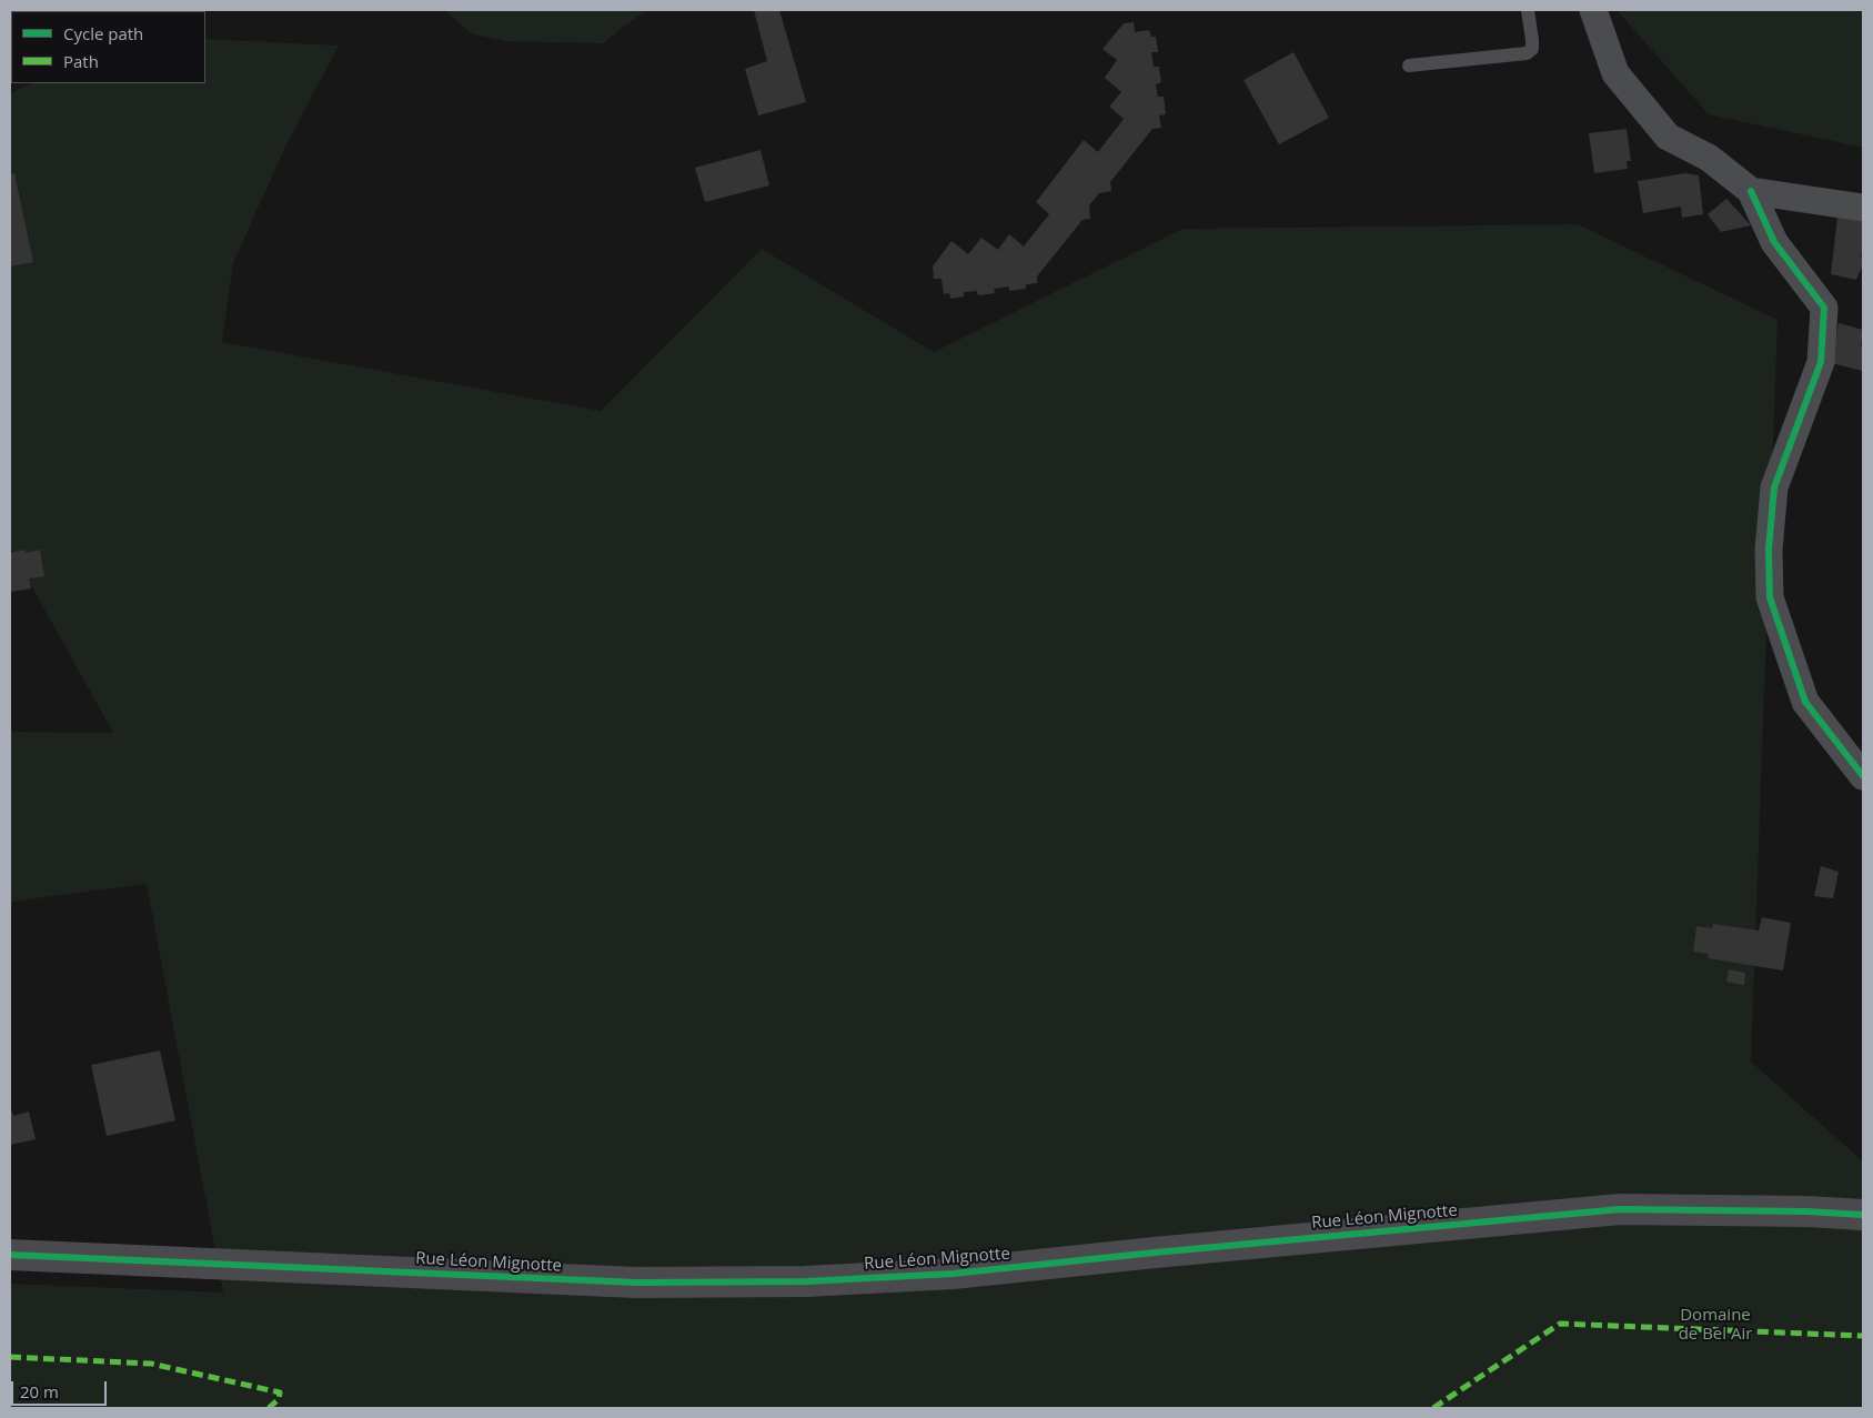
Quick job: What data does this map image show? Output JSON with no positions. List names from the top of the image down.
{
  "streets": {
    "main road": ["Rue Léon Mignotte"]
  },
  "parks": ["Domaine de Bel Air"],
  "legend": ["Cycle path", "Path"],
  "scale_bar": "20 m"
}
